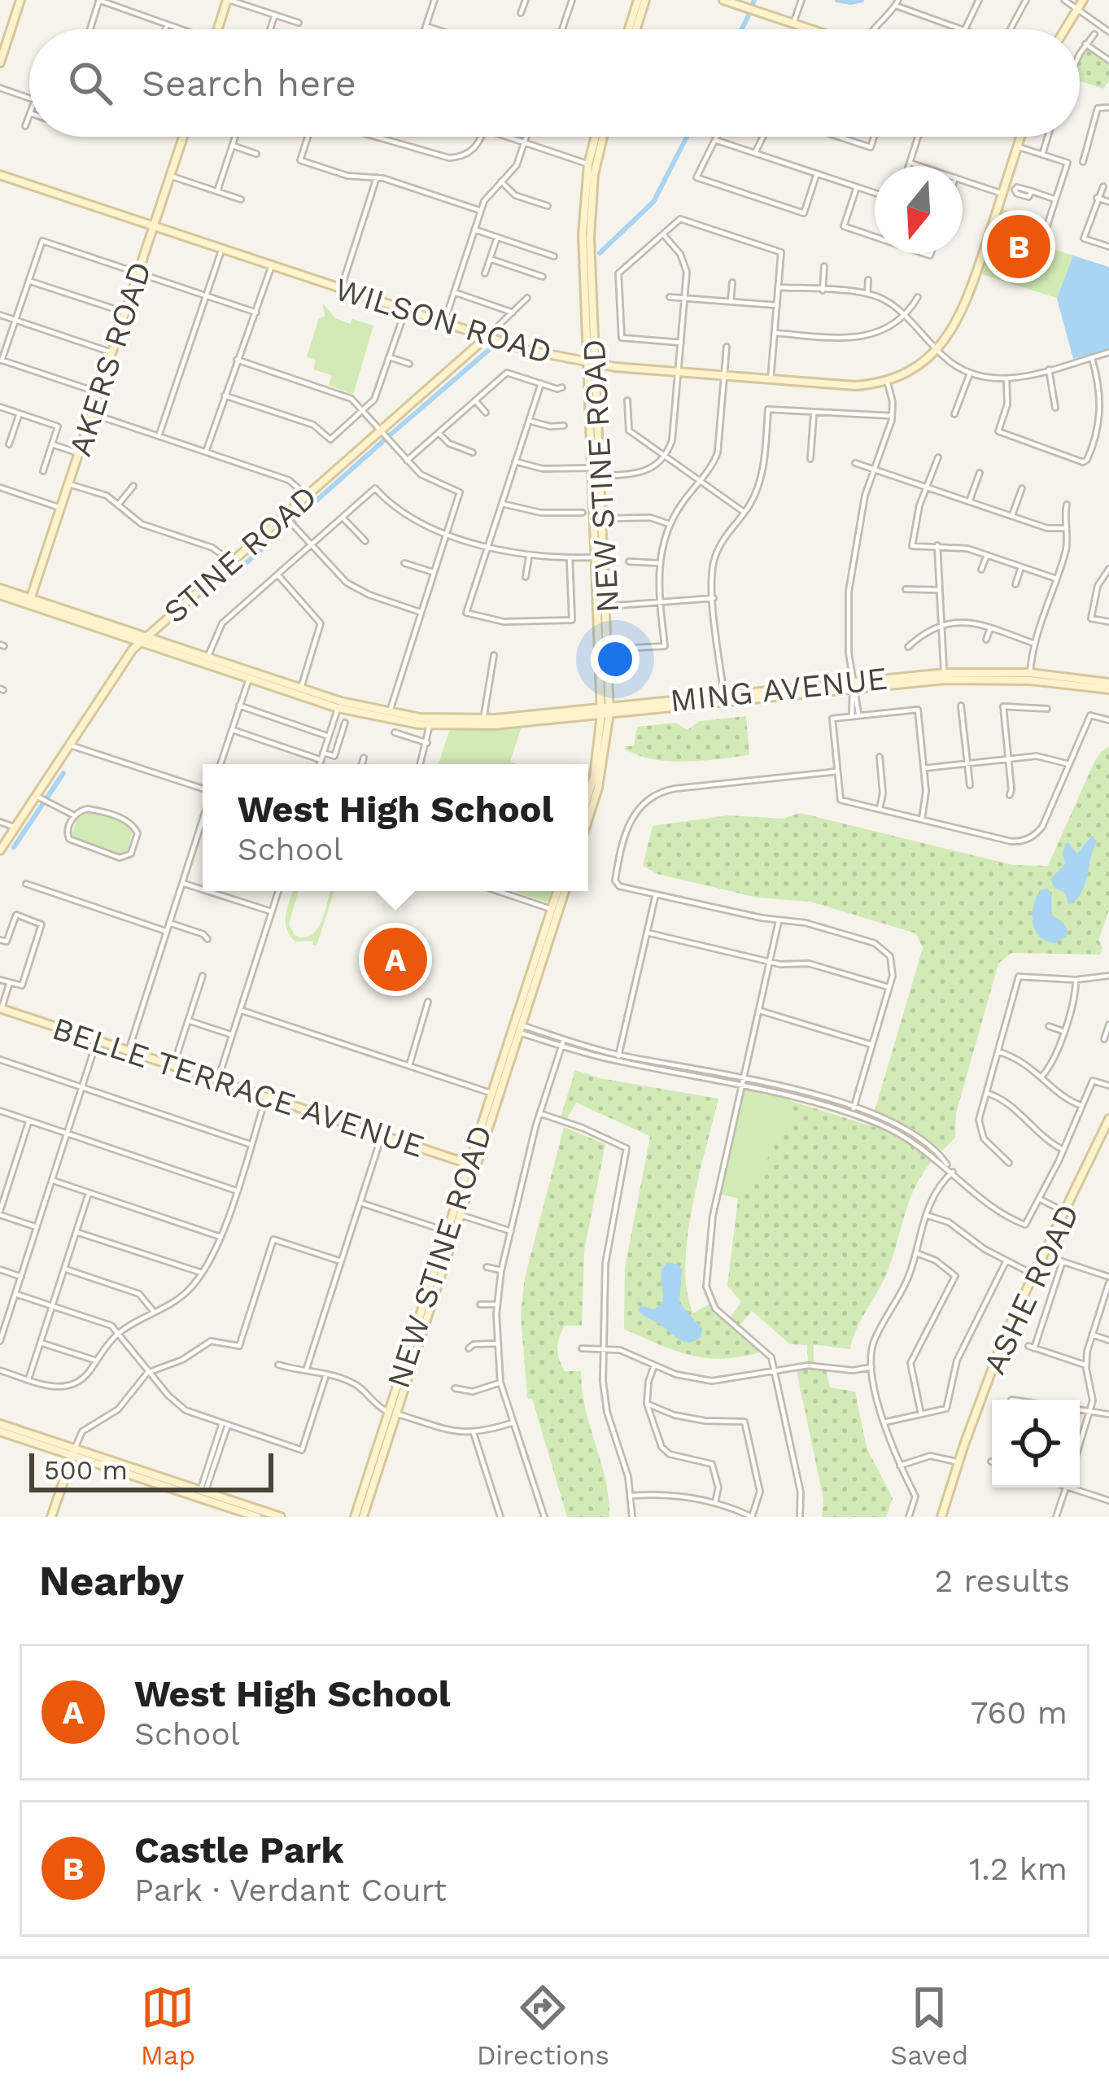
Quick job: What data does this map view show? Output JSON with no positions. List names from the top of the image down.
{
  "streets": {
    "main road": [
      "WILSON ROAD",
      "AKERS ROAD",
      "NEW STINE ROAD",
      "STINE ROAD",
      "MING AVENUE",
      "BELLE TERRACE AVENUE",
      "ASHE ROAD"
    ]
  },
  "crossings": [
    ["WILSON ROAD", "AKERS ROAD"],
    ["WILSON ROAD", "NEW STINE ROAD"],
    ["WILSON ROAD", "STINE ROAD"],
    ["AKERS ROAD", "MING AVENUE"],
    ["NEW STINE ROAD", "MING AVENUE"],
    ["NEW STINE ROAD", "BELLE TERRACE AVENUE"],
    ["STINE ROAD", "MING AVENUE"]
  ],
  "scale_bar": "500 m",
  "north": "bottom",
  "page": {
    "search": "Search here",
    "pins": ["B", "A"],
    "popup": ["West High School", "School"],
    "scale": "500 m",
    "heading": ["Nearby", "2 results"],
    "list": [
      {
        "mark": "A",
        "name": "West High School",
        "note": "School",
        "value": "760 m"
      },
      {
        "mark": "B",
        "name": "Castle Park",
        "note": "Park · Verdant Court",
        "value": "1.2 km"
      }
    ],
    "nav": ["Map", "Directions", "Saved"]
  }
}
